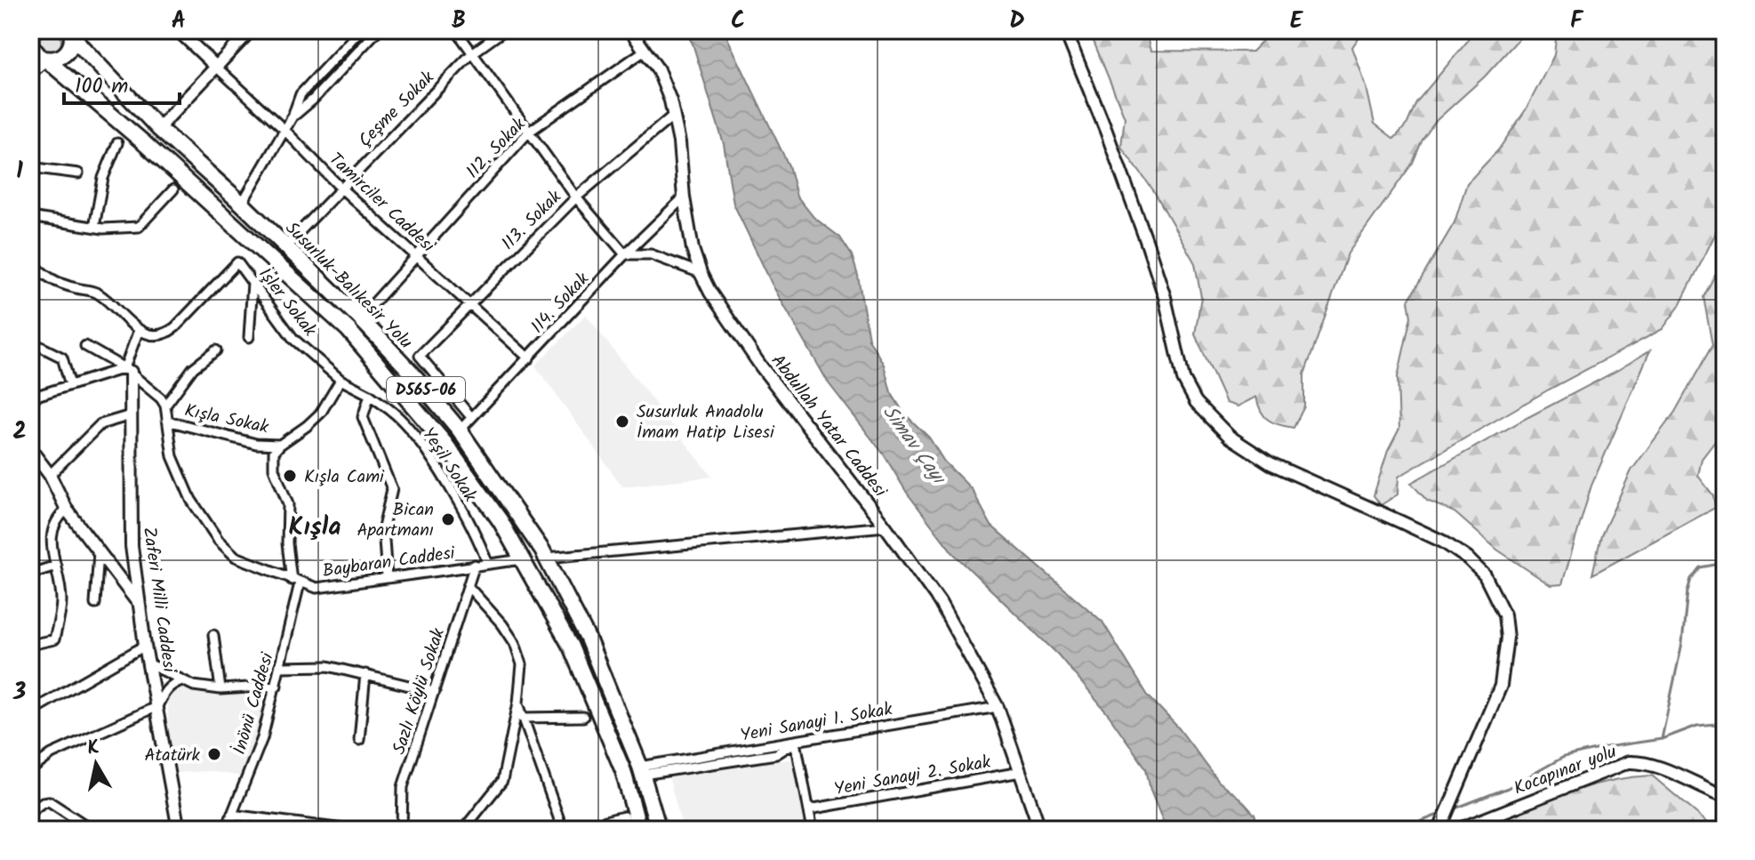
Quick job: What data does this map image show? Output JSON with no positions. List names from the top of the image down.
{
  "streets": {
    "highway": ["Susurluk-Balıkesir Yolu", "D565-06"],
    "street": [
      "Çeşme Sokak",
      "112. Sokak",
      "Tamirciler Caddesi",
      "113. Sokak",
      "İşler Sokak",
      "114. Sokak",
      "Kışla Sokak",
      "Abdullah Yatar Caddesi",
      "Yeşil Sokak",
      "Baybaran Caddesi",
      "Zaferi Milli Caddesi",
      "Sazlı Köylü Sokak",
      "İnönü Caddesi",
      "Yeni Sanayi 1. Sokak",
      "Kocapınar yolu",
      "Yeni Sanayi 2. Sokak"
    ]
  },
  "crossings": [
    ["Çeşme Sokak", "Tamirciler Caddesi"],
    ["Çeşme Sokak", "Susurluk-Balıkesir Yolu"],
    ["112. Sokak", "Tamirciler Caddesi"],
    ["112. Sokak", "Susurluk-Balıkesir Yolu"],
    ["112. Sokak", "Abdullah Yatar Caddesi"],
    ["Tamirciler Caddesi", "113. Sokak"],
    ["Tamirciler Caddesi", "114. Sokak"],
    ["113. Sokak", "114. Sokak"],
    ["113. Sokak", "Abdullah Yatar Caddesi"],
    ["Susurluk-Balıkesir Yolu", "114. Sokak"],
    ["Susurluk-Balıkesir Yolu", "Baybaran Caddesi"],
    ["Susurluk-Balıkesir Yolu", "Yeni Sanayi 1. Sokak"],
    ["İşler Sokak", "Yeşil Sokak"],
    ["114. Sokak", "Abdullah Yatar Caddesi"],
    ["Kışla Sokak", "Baybaran Caddesi"],
    ["Abdullah Yatar Caddesi", "Yeni Sanayi 1. Sokak"],
    ["Abdullah Yatar Caddesi", "Yeni Sanayi 2. Sokak"],
    ["Yeşil Sokak", "Baybaran Caddesi"],
    ["Baybaran Caddesi", "Sazlı Köylü Sokak"],
    ["Baybaran Caddesi", "İnönü Caddesi"]
  ],
  "districts": ["Kışla"],
  "water": ["Simav Çayı"],
  "places": [
    "Susurluk Anadolu İmam Hatip Lisesi",
    "Kışla Cami",
    "Bican Apartmanı",
    "Atatürk"
  ],
  "scale_bar": "100 m",
  "north": "top",
  "grid": {
    "columns": [
      "A",
      "B",
      "C",
      "D",
      "E",
      "F"
    ],
    "rows": ["1", "2", "3"]
  }
}
